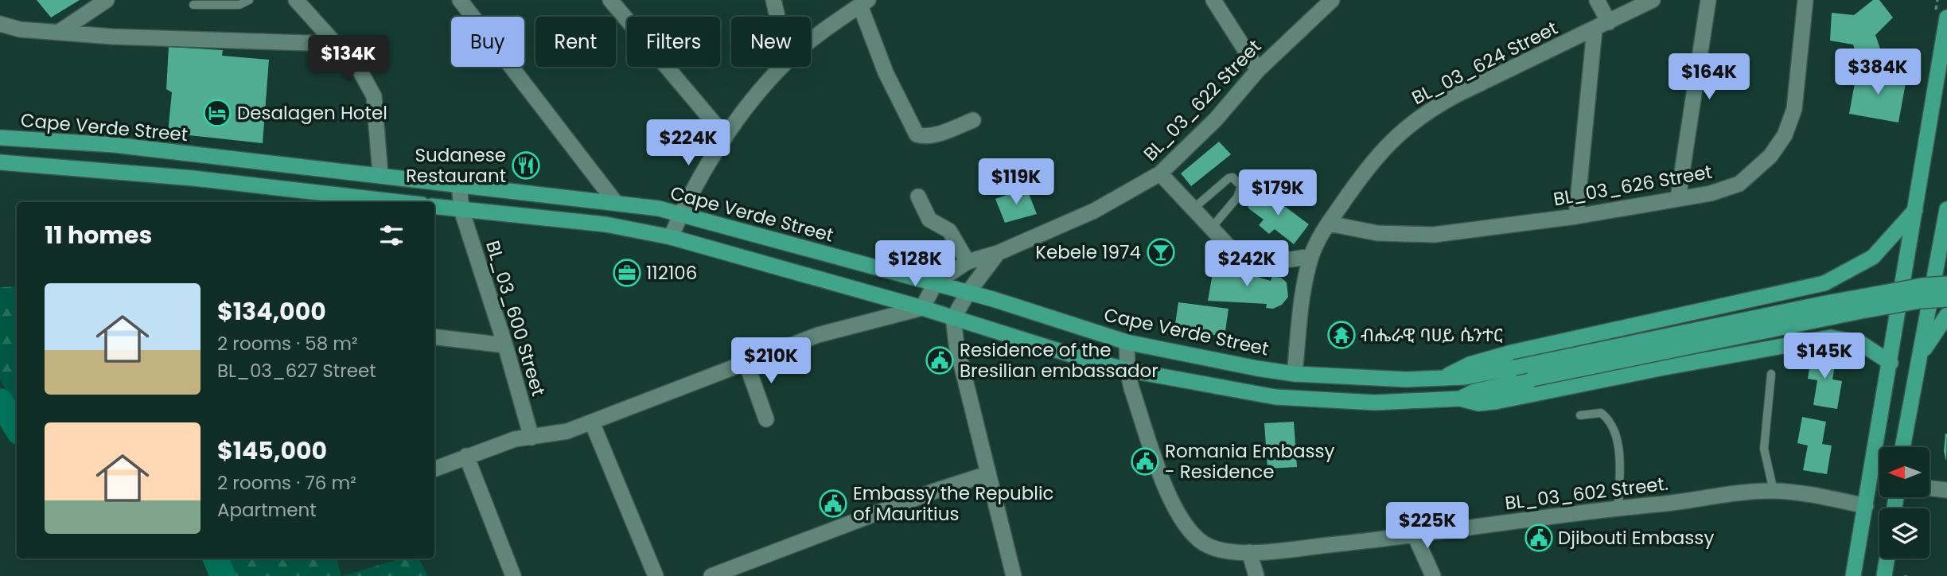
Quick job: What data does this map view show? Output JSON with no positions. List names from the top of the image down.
{
  "streets": {
    "main road": ["Cape Verde Street"],
    "street": [
      "BL_03_624 Street",
      "BL_03_622 Street",
      "BL_03_626 Street",
      "BL_03_600 Street",
      "BL_03_602 Street."
    ]
  },
  "crossings": [
    ["BL_03_624 Street", "Cape Verde Street"],
    ["BL_03_624 Street", "BL_03_626 Street"],
    ["BL_03_622 Street", "Cape Verde Street"],
    ["Cape Verde Street", "BL_03_600 Street"],
    ["Cape Verde Street", "BL_03_602 Street."]
  ],
  "places": {
    "hotel": ["Desalagen Hotel"],
    "restaurant": ["Sudanese Restaurant"],
    "bar": ["Kebele 1974"],
    "office": ["112106"],
    "temple": ["ብሔራዊ ባሀይ ሴንተር"],
    "public building": [
      "Residence of the Bresilian embassador",
      "Romania Embassy - Residence",
      "Embassy the Republic of Mauritius",
      "Djibouti Embassy"
    ]
  },
  "north": "left",
  "page": {
    "chip": [
      "Buy",
      "Rent",
      "Filters",
      "New"
    ],
    "price": [
      "$134K",
      "$384K",
      "$164K",
      "$224K",
      "$119K",
      "$179K",
      "$128K",
      "$242K",
      "$145K",
      "$210K",
      "$225K"
    ],
    "heading": "11 homes",
    "list": [
      {
        "name": "$134,000",
        "note": "2 rooms · 58 m² · BL_03_627 Street"
      },
      {
        "name": "$145,000",
        "note": "2 rooms · 76 m² · Apartment"
      }
    ]
  }
}
